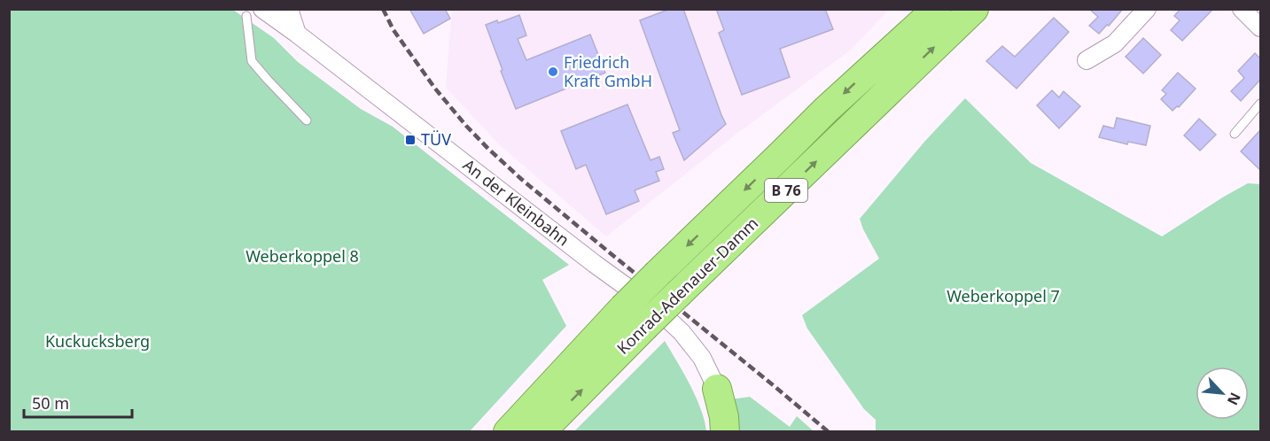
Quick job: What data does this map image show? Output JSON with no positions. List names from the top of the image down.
{
  "streets": {
    "highway": ["B 76", "Konrad-Adenauer-Damm"],
    "street": ["An der Kleinbahn"]
  },
  "parks": ["Weberkoppel 8", "Weberkoppel 7", "Kuckucksberg"],
  "places": {
    "other": ["Friedrich Kraft GmbH"],
    "transit": ["TÜV"]
  },
  "scale_bar": "50 m",
  "north": "bottom right"
}
